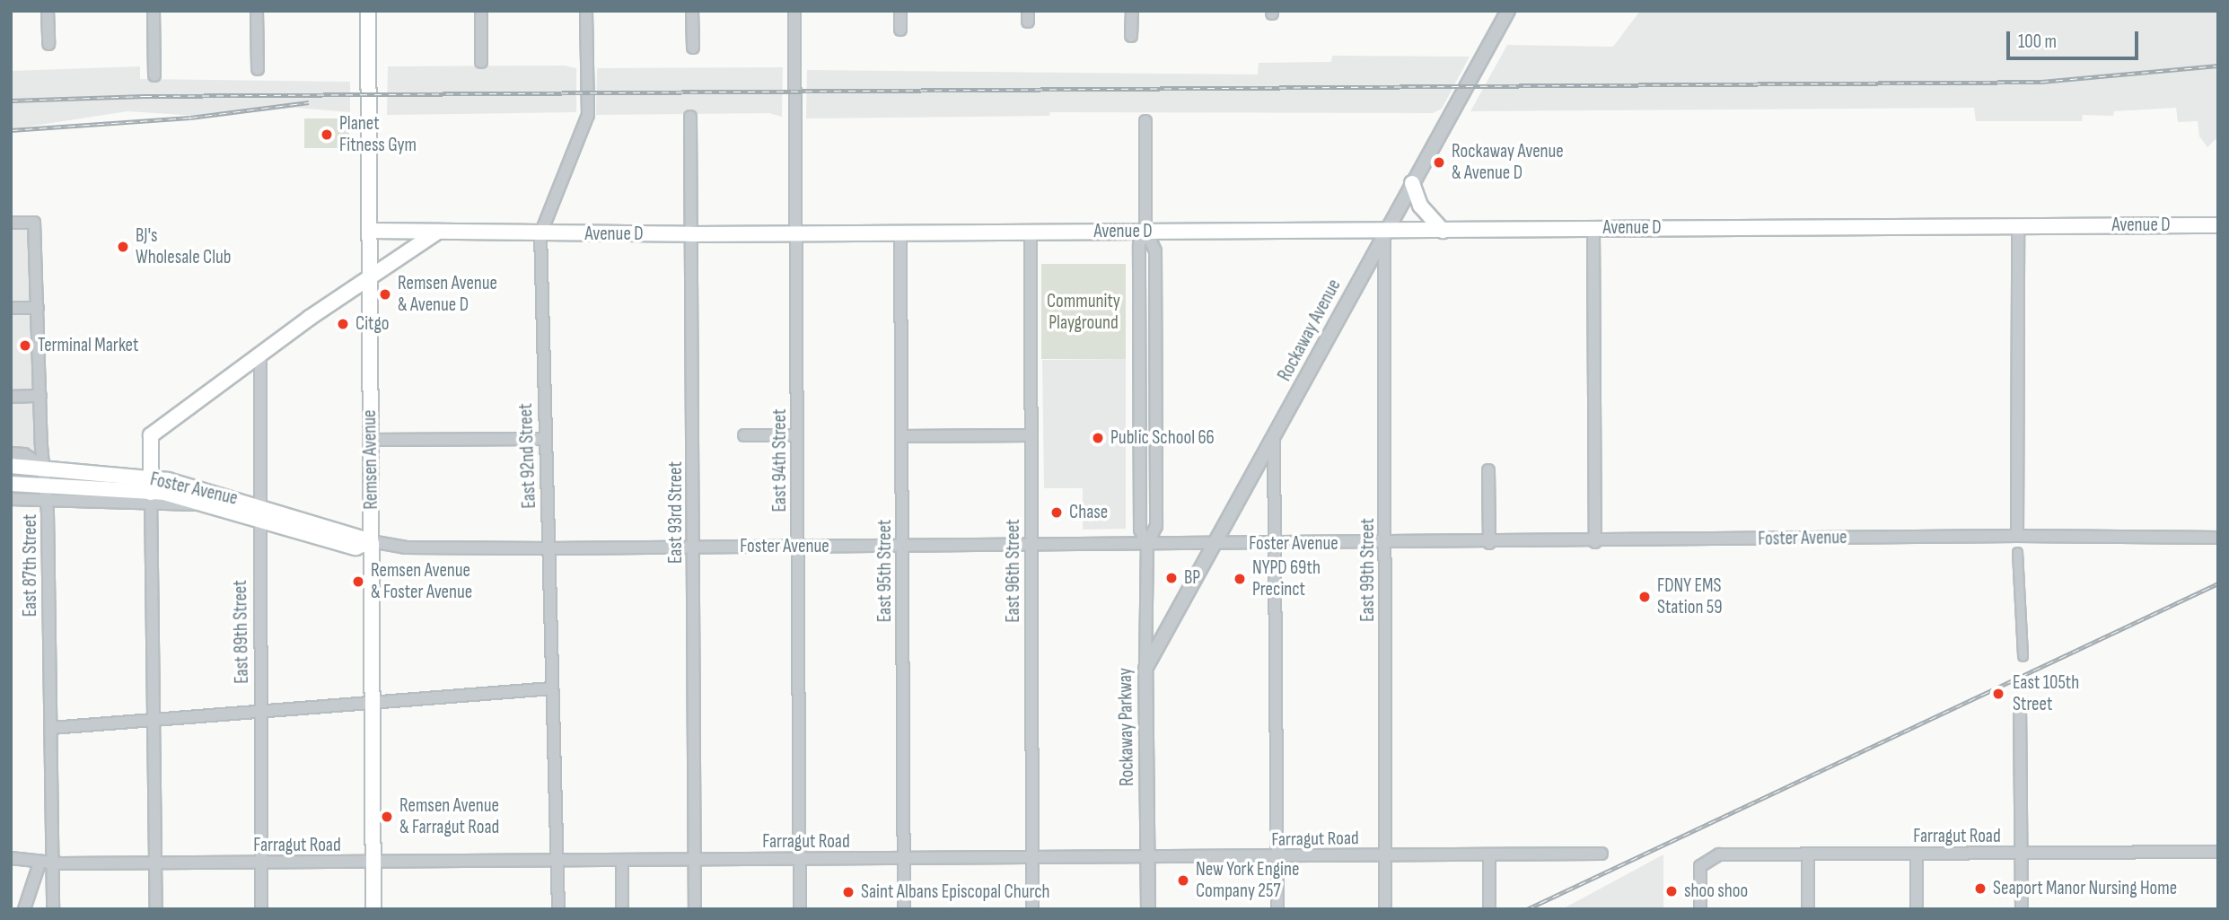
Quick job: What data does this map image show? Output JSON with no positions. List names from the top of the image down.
{
  "streets": {
    "main road": ["Avenue D", "Remsen Avenue", "Foster Avenue"],
    "street": [
      "Rockaway Avenue",
      "East 92nd Street",
      "East 94th Street",
      "East 93rd Street",
      "East 87th Street",
      "East 99th Street",
      "East 95th Street",
      "East 96th Street",
      "East 89th Street",
      "Rockaway Parkway",
      "Farragut Road"
    ]
  },
  "crossings": [
    ["Avenue D", "Rockaway Avenue"],
    ["Avenue D", "East 92nd Street"],
    ["Avenue D", "Remsen Avenue"],
    ["Avenue D", "East 94th Street"],
    ["Avenue D", "East 93rd Street"],
    ["Avenue D", "East 99th Street"],
    ["Avenue D", "East 95th Street"],
    ["Avenue D", "East 96th Street"],
    ["Avenue D", "Rockaway Parkway"],
    ["Rockaway Avenue", "Foster Avenue"],
    ["Rockaway Avenue", "East 99th Street"],
    ["Rockaway Avenue", "Rockaway Parkway"],
    ["East 92nd Street", "Foster Avenue"],
    ["East 92nd Street", "Farragut Road"],
    ["Remsen Avenue", "Foster Avenue"],
    ["Remsen Avenue", "Farragut Road"],
    ["East 94th Street", "Foster Avenue"],
    ["East 94th Street", "Farragut Road"],
    ["Foster Avenue", "East 93rd Street"],
    ["Foster Avenue", "East 87th Street"],
    ["Foster Avenue", "East 99th Street"],
    ["Foster Avenue", "East 95th Street"],
    ["Foster Avenue", "East 96th Street"],
    ["Foster Avenue", "East 89th Street"],
    ["Foster Avenue", "Rockaway Parkway"],
    ["East 93rd Street", "Farragut Road"],
    ["East 87th Street", "Farragut Road"],
    ["East 99th Street", "Farragut Road"],
    ["East 95th Street", "Farragut Road"],
    ["East 96th Street", "Farragut Road"],
    ["East 89th Street", "Farragut Road"],
    ["Rockaway Parkway", "Farragut Road"]
  ],
  "parks": ["Community Playground"],
  "places": [
    "Planet Fitness Gym",
    "Rockaway Avenue & Avenue D",
    "BJ's Wholesale Club",
    "Remsen Avenue & Avenue D",
    "Citgo",
    "Terminal Market",
    "Public School 66",
    "Chase",
    "BP",
    "NYPD 69th Precinct",
    "Remsen Avenue & Foster Avenue",
    "FDNY EMS Station 59",
    "East 105th Street",
    "Remsen Avenue & Farragut Road",
    "New York Engine Company 257",
    "Seaport Manor Nursing Home",
    "shoo shoo",
    "Saint Albans Episcopal Church"
  ],
  "scale_bar": "100 m"
}
